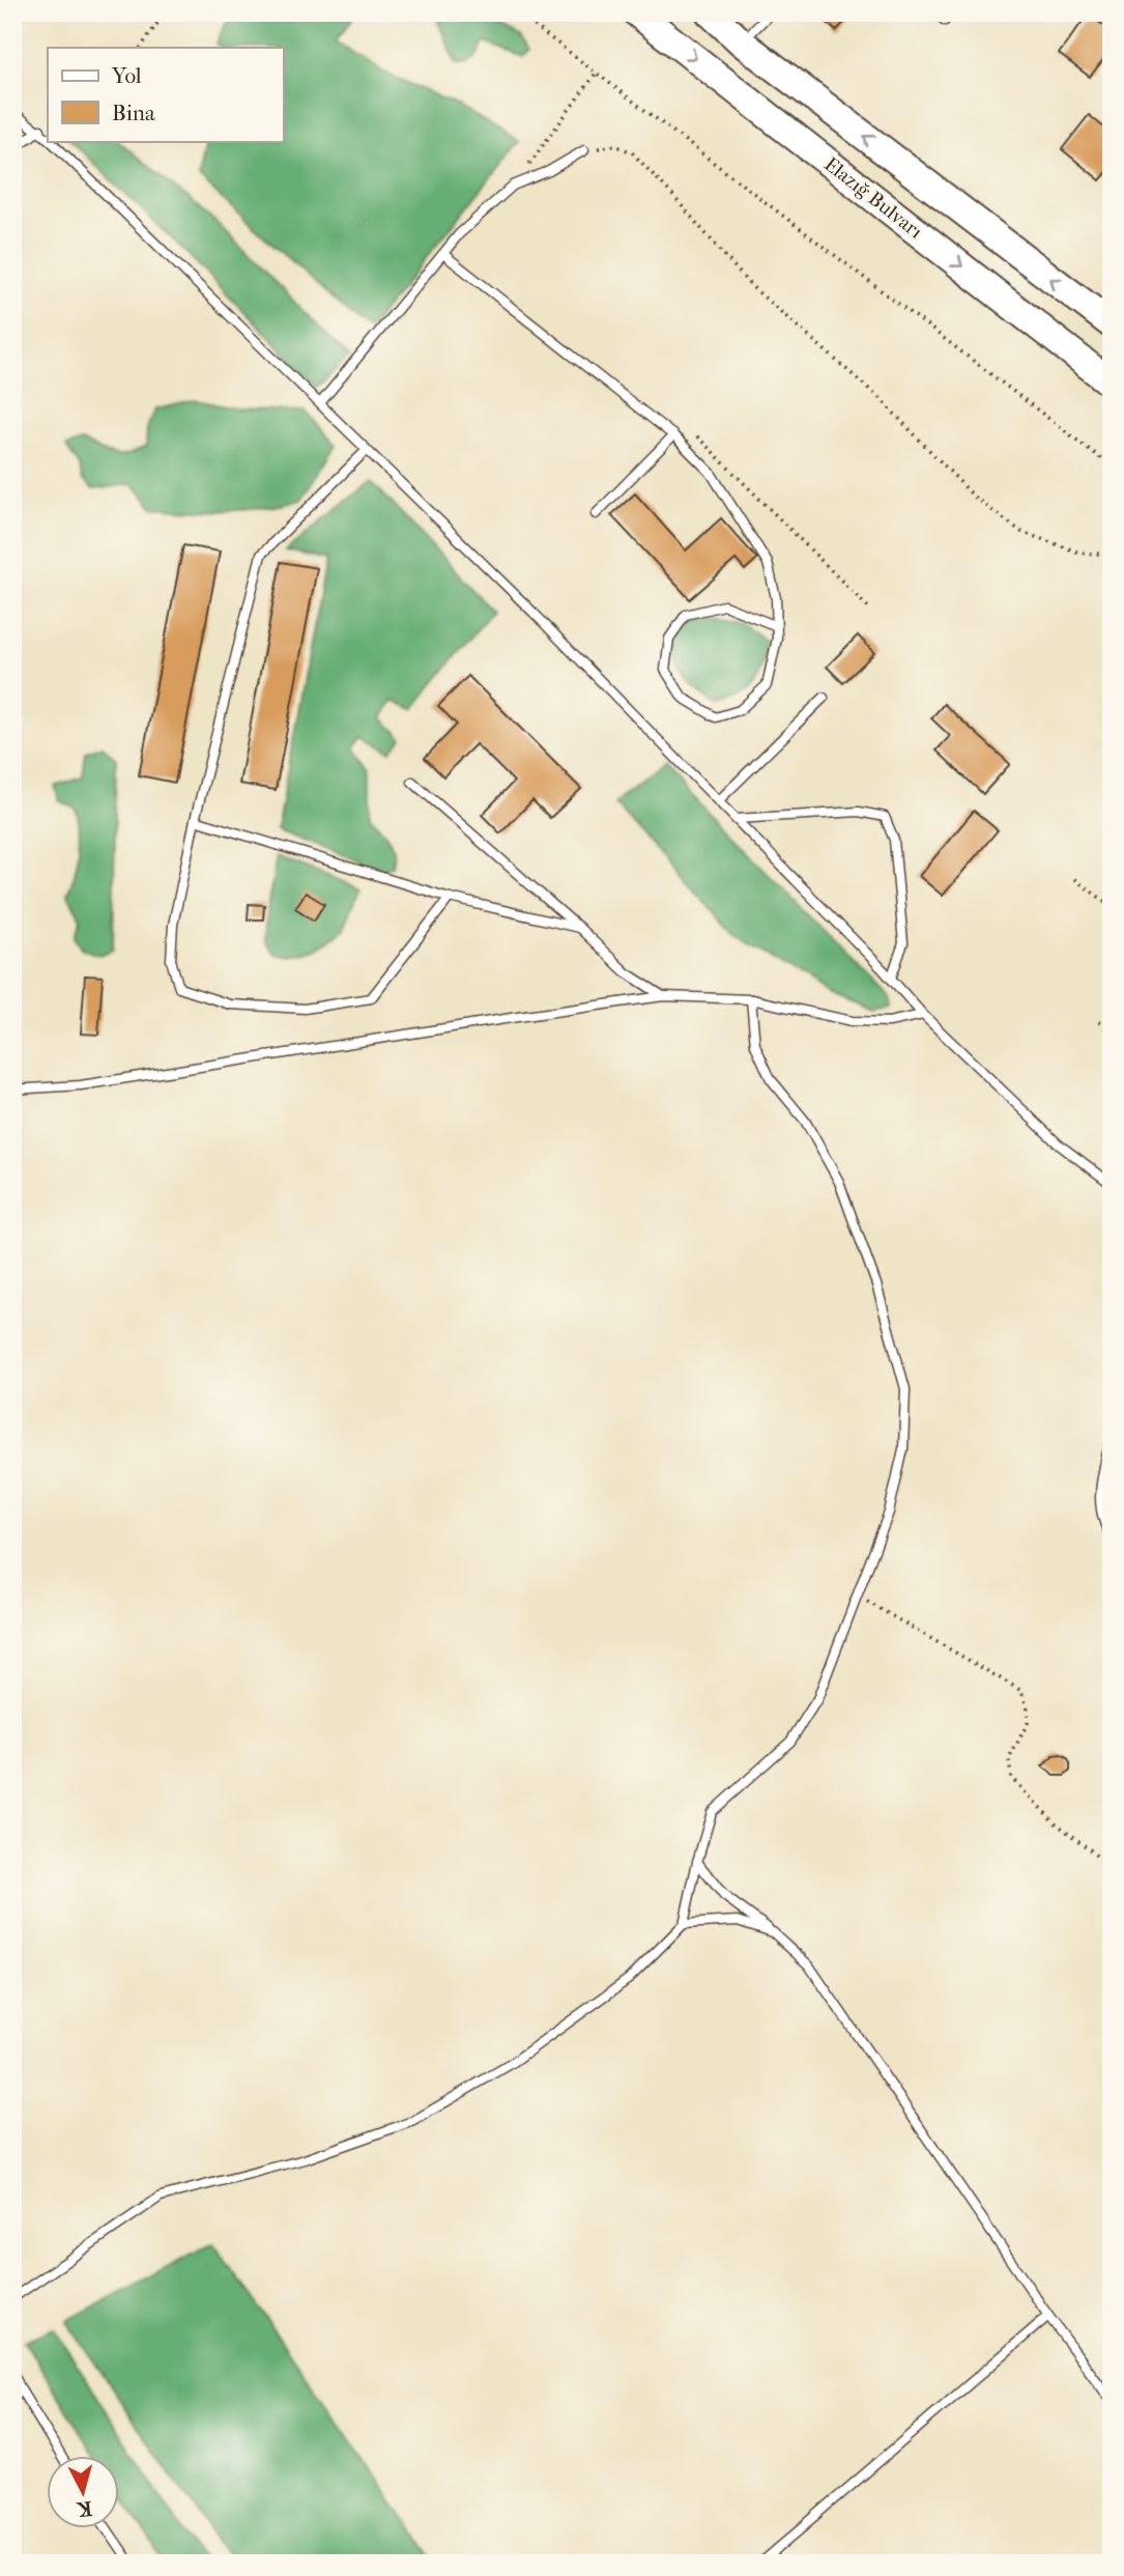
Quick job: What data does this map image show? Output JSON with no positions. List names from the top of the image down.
{
  "streets": {
    "main road": ["Elazığ Bulvarı"]
  },
  "legend": ["Yol", "Bina"],
  "north": "bottom"
}
